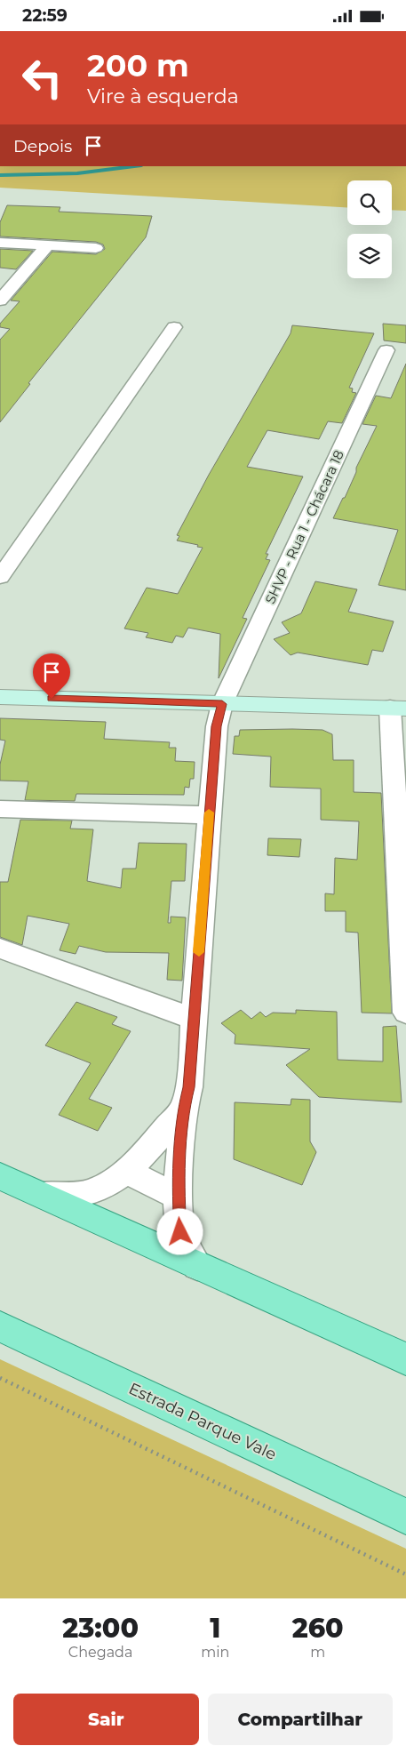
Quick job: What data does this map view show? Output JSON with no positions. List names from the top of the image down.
{
  "streets": {
    "main road": ["Estrada Parque Vale"],
    "street": ["SHVP - Rua 1 - Chácara 18"]
  },
  "page": {
    "status": "22:59",
    "turn": ["200 m", "Vire à esquerda"],
    "then": "Depois",
    "eta": [
      "23:00",
      "Chegada",
      "1",
      "min",
      "260",
      "m"
    ],
    "buttons": ["Sair", "Compartilhar"]
  }
}
